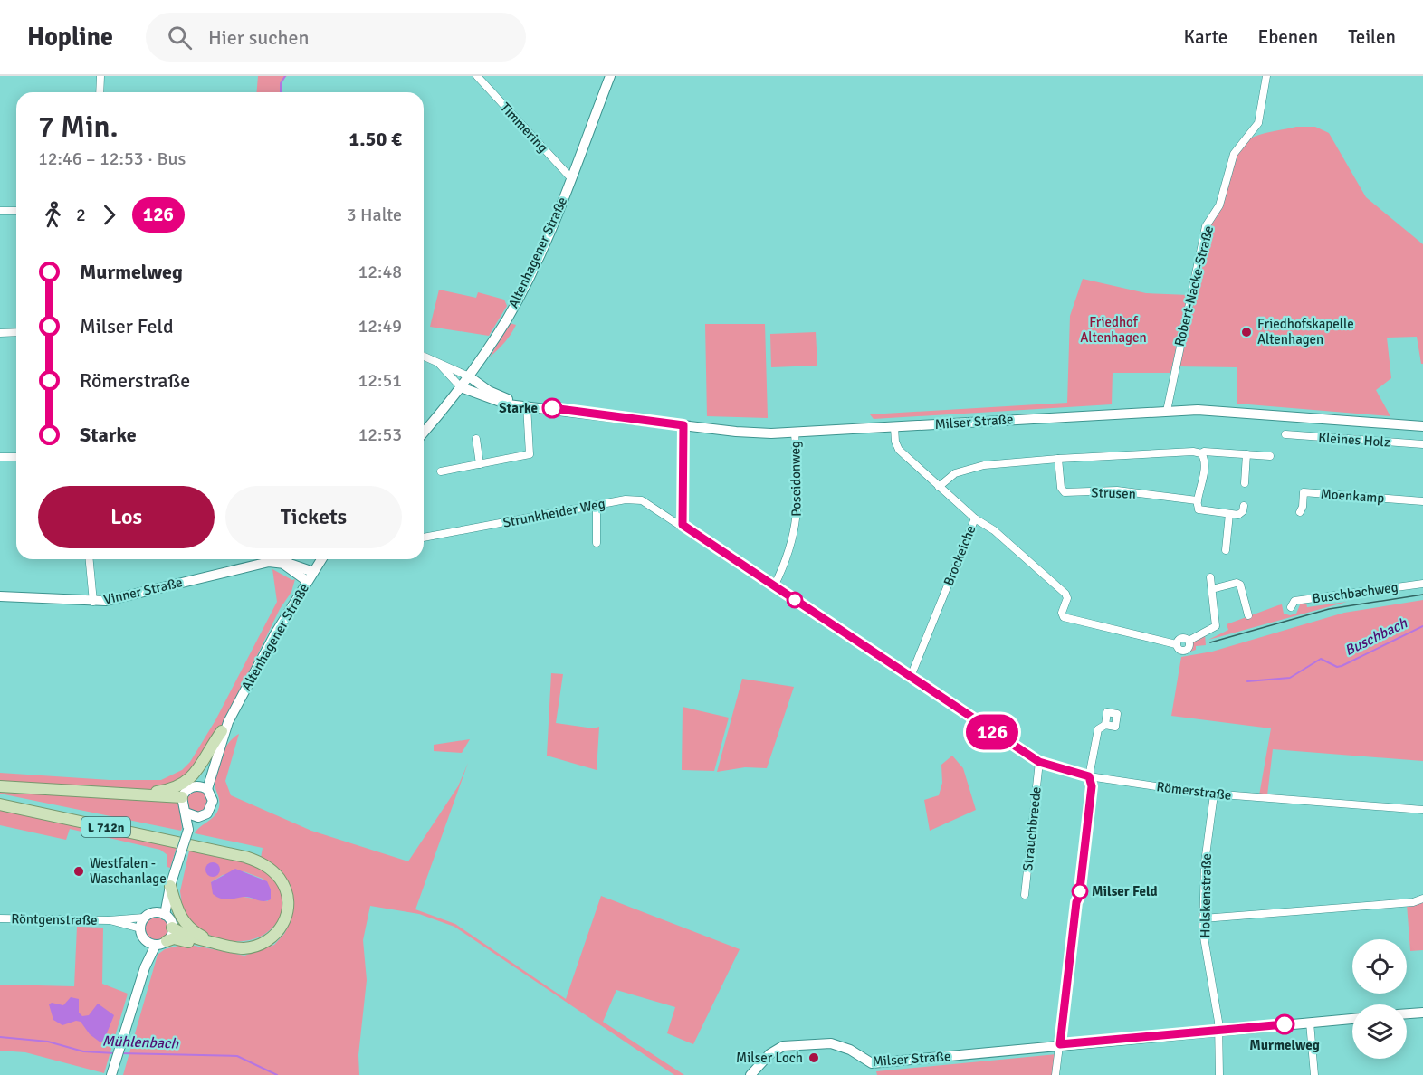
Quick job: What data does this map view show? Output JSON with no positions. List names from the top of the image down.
{
  "streets": {
    "main road": [
      "Altenhagener Straße",
      "Milser Straße",
      "Vinner Straße",
      "L 712n"
    ],
    "street": [
      "Timmering",
      "Robert-Nacke-Straße",
      "Kleines Holz",
      "Poseidonweg",
      "Strusen",
      "Moenkamp",
      "Strunkheider Weg",
      "Brockeiche",
      "Buschbachweg",
      "Römerstraße",
      "Strauchbreede",
      "Holskenstraße",
      "Röntgenstraße"
    ]
  },
  "crossings": [
    ["Timmering", "Altenhagener Straße"],
    ["Altenhagener Straße", "Milser Straße"],
    ["Altenhagener Straße", "Vinner Straße"],
    ["Robert-Nacke-Straße", "Milser Straße"],
    ["Milser Straße", "Poseidonweg"],
    ["Milser Straße", "Brockeiche"],
    ["Milser Straße", "Holskenstraße"],
    ["Poseidonweg", "Römerstraße"],
    ["Strunkheider Weg", "Römerstraße"],
    ["Brockeiche", "Römerstraße"],
    ["Römerstraße", "Strauchbreede"],
    ["Römerstraße", "Holskenstraße"]
  ],
  "water": ["Buschbach", "Mühlenbach"],
  "parks": ["Friedhof Altenhagen"],
  "places": [
    "Friedhofskapelle Altenhagen",
    "Starke",
    "Westfalen - Waschanlage",
    "Milser Feld",
    "Murmelweg",
    "Milser Loch"
  ],
  "lines": ["bus line 126"],
  "page": {
    "header": "Hopline",
    "search": "Hier suchen",
    "nav": ["Karte", "Ebenen", "Teilen"],
    "on_map": "126",
    "heading": ["7 Min.", "12:46 – 12:53 · Bus", "1.50 €"],
    "legs": ["2", "126", "3 Halte"],
    "list": [
      {
        "name": "Murmelweg",
        "value": "12:48"
      },
      {
        "name": "Milser Feld",
        "value": "12:49"
      },
      {
        "name": "Römerstraße",
        "value": "12:51"
      },
      {
        "name": "Starke",
        "value": "12:53"
      }
    ],
    "buttons": ["Los", "Tickets"]
  }
}
